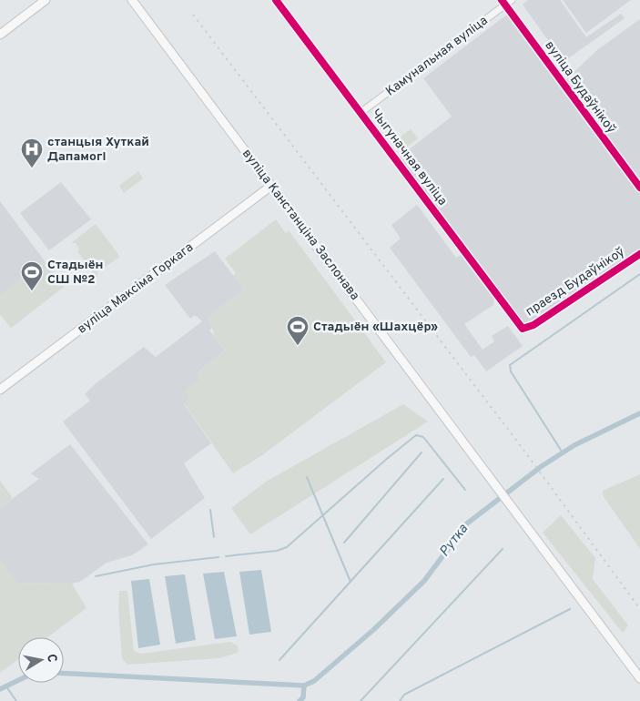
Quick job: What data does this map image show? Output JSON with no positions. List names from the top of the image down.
{
  "streets": {
    "main road": ["вуліца Канстанціна Заслонава", "вуліца Максіма Горкага"],
    "street": [
      "Камунальная вуліца",
      "вуліца Будаўнікоў",
      "Чыгуначная вуліца",
      "праезд Будаўнікоў"
    ]
  },
  "crossings": [
    ["Камунальная вуліца", "вуліца Будаўнікоў"],
    ["Камунальная вуліца", "Чыгуначная вуліца"],
    ["Чыгуначная вуліца", "праезд Будаўнікоў"],
    ["вуліца Канстанціна Заслонава", "вуліца Максіма Горкага"]
  ],
  "water": ["Рутка"],
  "places": {
    "hospital": ["станцыя Хуткай Дапамогі"],
    "sports": ["Стадыён СШ №2", "Стадыён «Шахцёр»"]
  },
  "north": "right"
}
